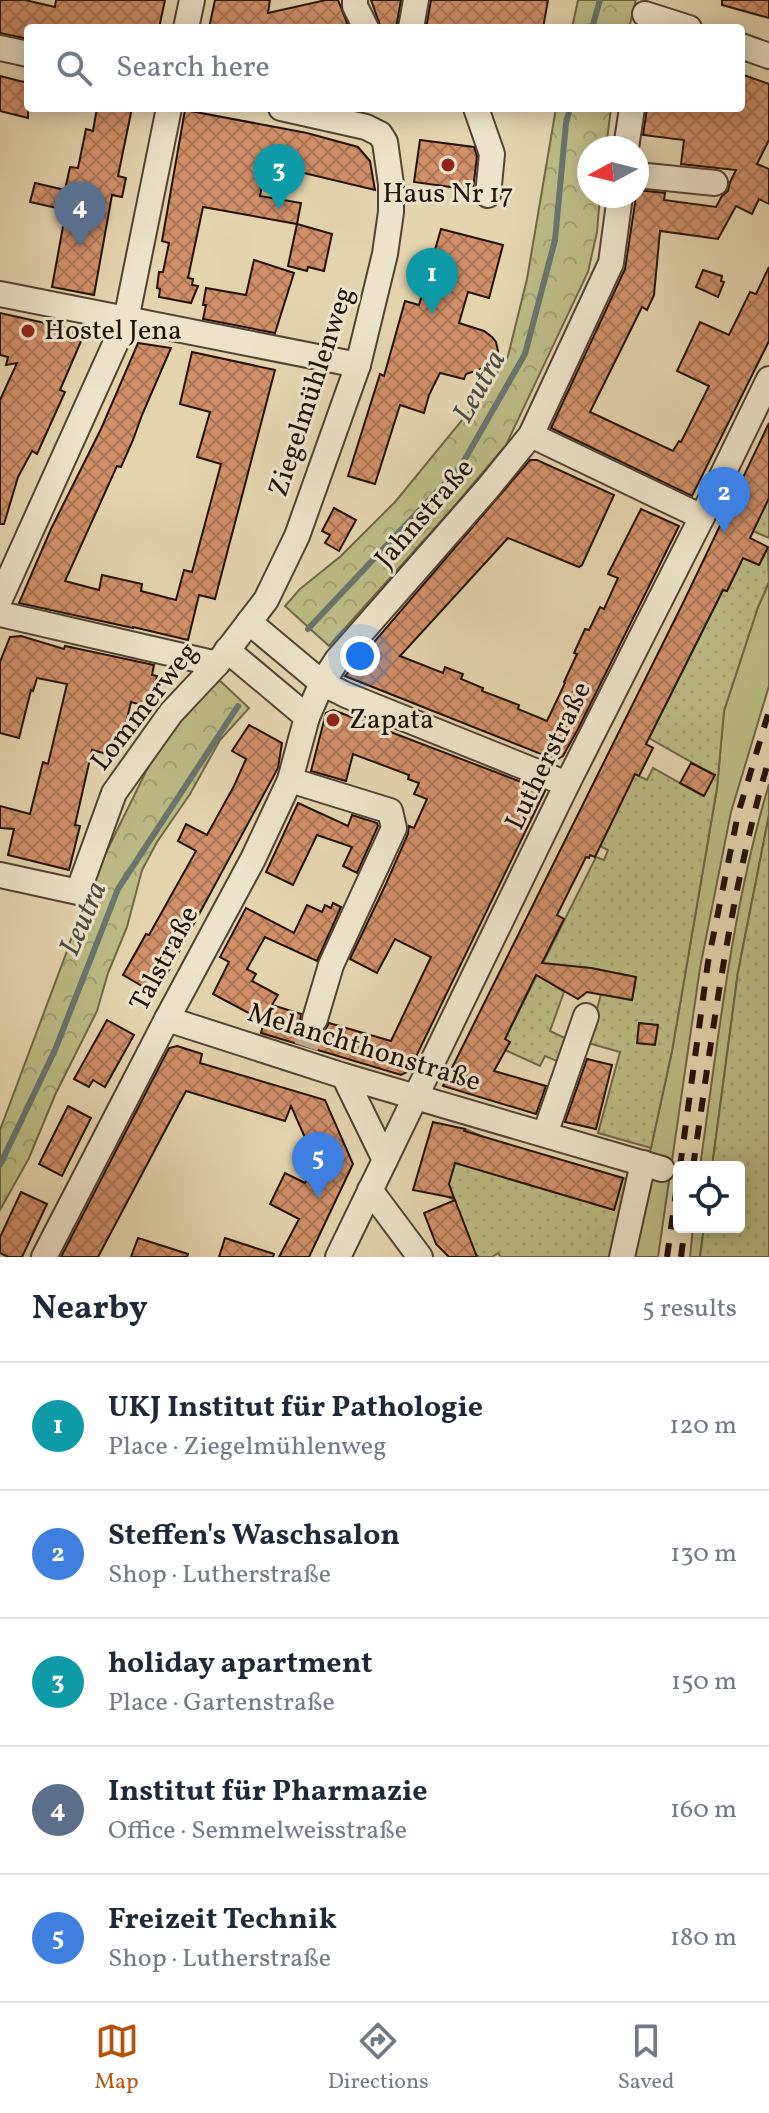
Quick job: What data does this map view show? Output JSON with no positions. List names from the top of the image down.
{
  "streets": {
    "street": [
      "Ziegelmühlenweg",
      "Jahnstraße",
      "Lommerweg",
      "Lutherstraße",
      "Talstraße",
      "Melanchthonstraße"
    ]
  },
  "crossings": [
    ["Ziegelmühlenweg", "Lommerweg"],
    ["Jahnstraße", "Talstraße"],
    ["Lutherstraße", "Melanchthonstraße"],
    ["Talstraße", "Melanchthonstraße"]
  ],
  "water": ["Leutra"],
  "places": ["Haus Nr 17", "Hostel Jena", "Zapata"],
  "north": "left",
  "page": {
    "search": "Search here",
    "pins": [
      "3",
      "4",
      "1",
      "2",
      "5"
    ],
    "heading": ["Nearby", "5 results"],
    "list": [
      {
        "mark": "1",
        "name": "UKJ Institut für Pathologie",
        "note": "Place · Ziegelmühlenweg",
        "value": "120 m"
      },
      {
        "mark": "2",
        "name": "Steffen's Waschsalon",
        "note": "Shop · Lutherstraße",
        "value": "130 m"
      },
      {
        "mark": "3",
        "name": "holiday apartment",
        "note": "Place · Gartenstraße",
        "value": "150 m"
      },
      {
        "mark": "4",
        "name": "Institut für Pharmazie",
        "note": "Office · Semmelweisstraße",
        "value": "160 m"
      },
      {
        "mark": "5",
        "name": "Freizeit Technik",
        "note": "Shop · Lutherstraße",
        "value": "180 m"
      }
    ],
    "nav": ["Map", "Directions", "Saved"]
  }
}
